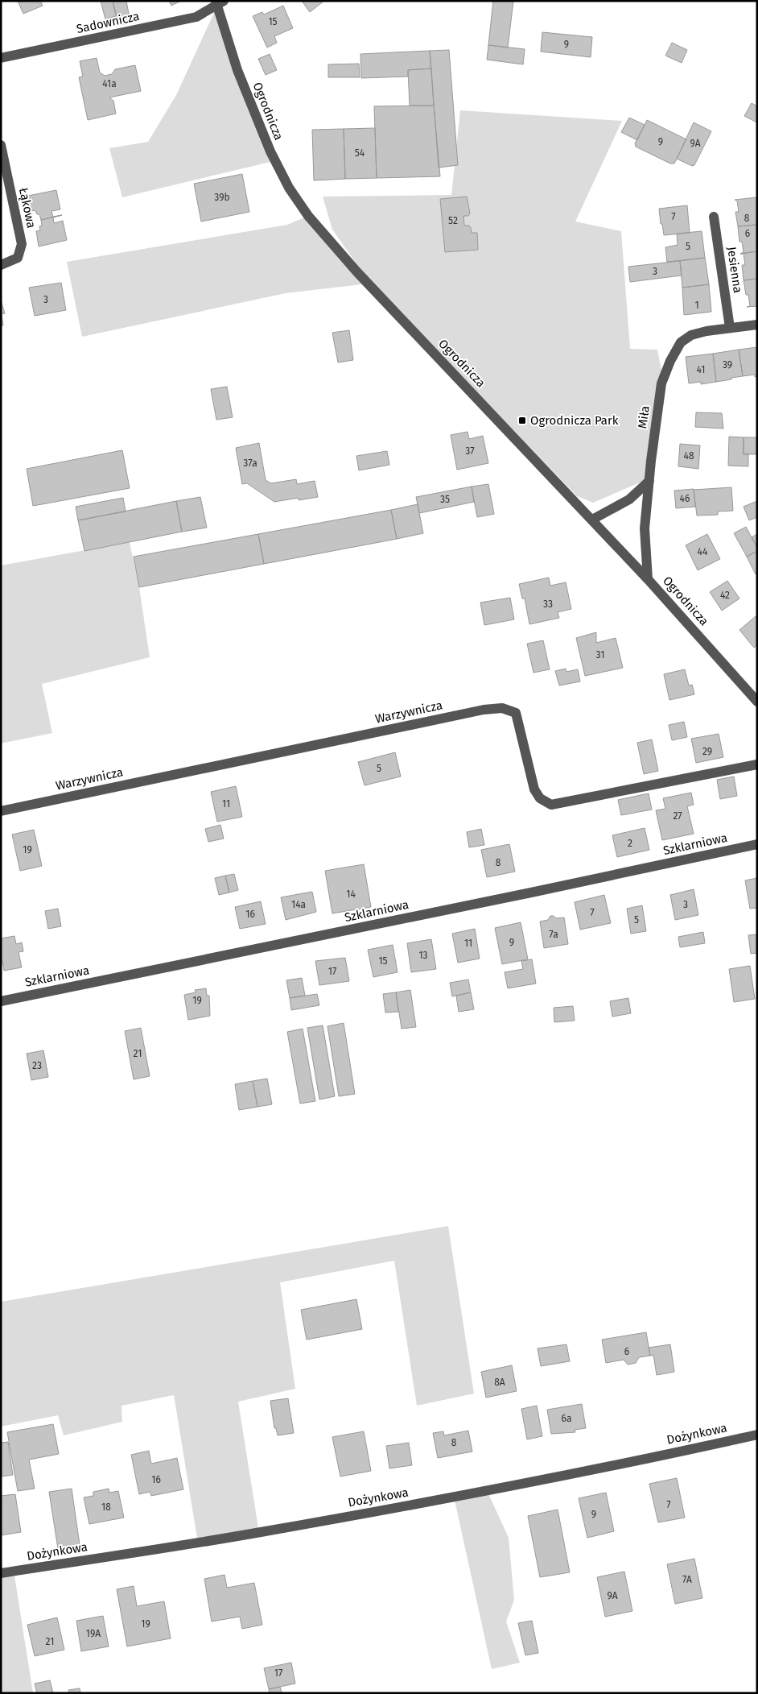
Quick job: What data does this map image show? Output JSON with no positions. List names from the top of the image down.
{
  "streets": {
    "street": [
      "Sadownicza",
      "Ogrodnicza",
      "Łąkowa",
      "Jesienna",
      "Miła",
      "Warzywnicza",
      "Szklarniowa",
      "Dożynkowa"
    ]
  },
  "crossings": [
    ["Sadownicza", "Ogrodnicza"],
    ["Ogrodnicza", "Miła"],
    ["Jesienna", "Miła"]
  ],
  "places": {
    "transit": ["Ogrodnicza Park"]
  },
  "house_numbers": [
    "15",
    "9",
    "41a",
    "9",
    "9A",
    "54",
    "39b",
    "7",
    "8",
    "52",
    "6",
    "5",
    "3",
    "3",
    "1",
    "39",
    "41",
    "37",
    "48",
    "37a",
    "46",
    "35",
    "44",
    "42",
    "33",
    "31",
    "29",
    "5",
    "11",
    "27",
    "2",
    "19",
    "8",
    "14",
    "14a",
    "3",
    "7",
    "16",
    "5",
    "7a",
    "9",
    "11",
    "13",
    "15",
    "17",
    "19",
    "21",
    "23",
    "6",
    "8A",
    "6a",
    "8",
    "16",
    "7",
    "18",
    "9",
    "7A",
    "9A",
    "19",
    "19A",
    "21",
    "17"
  ]
}
